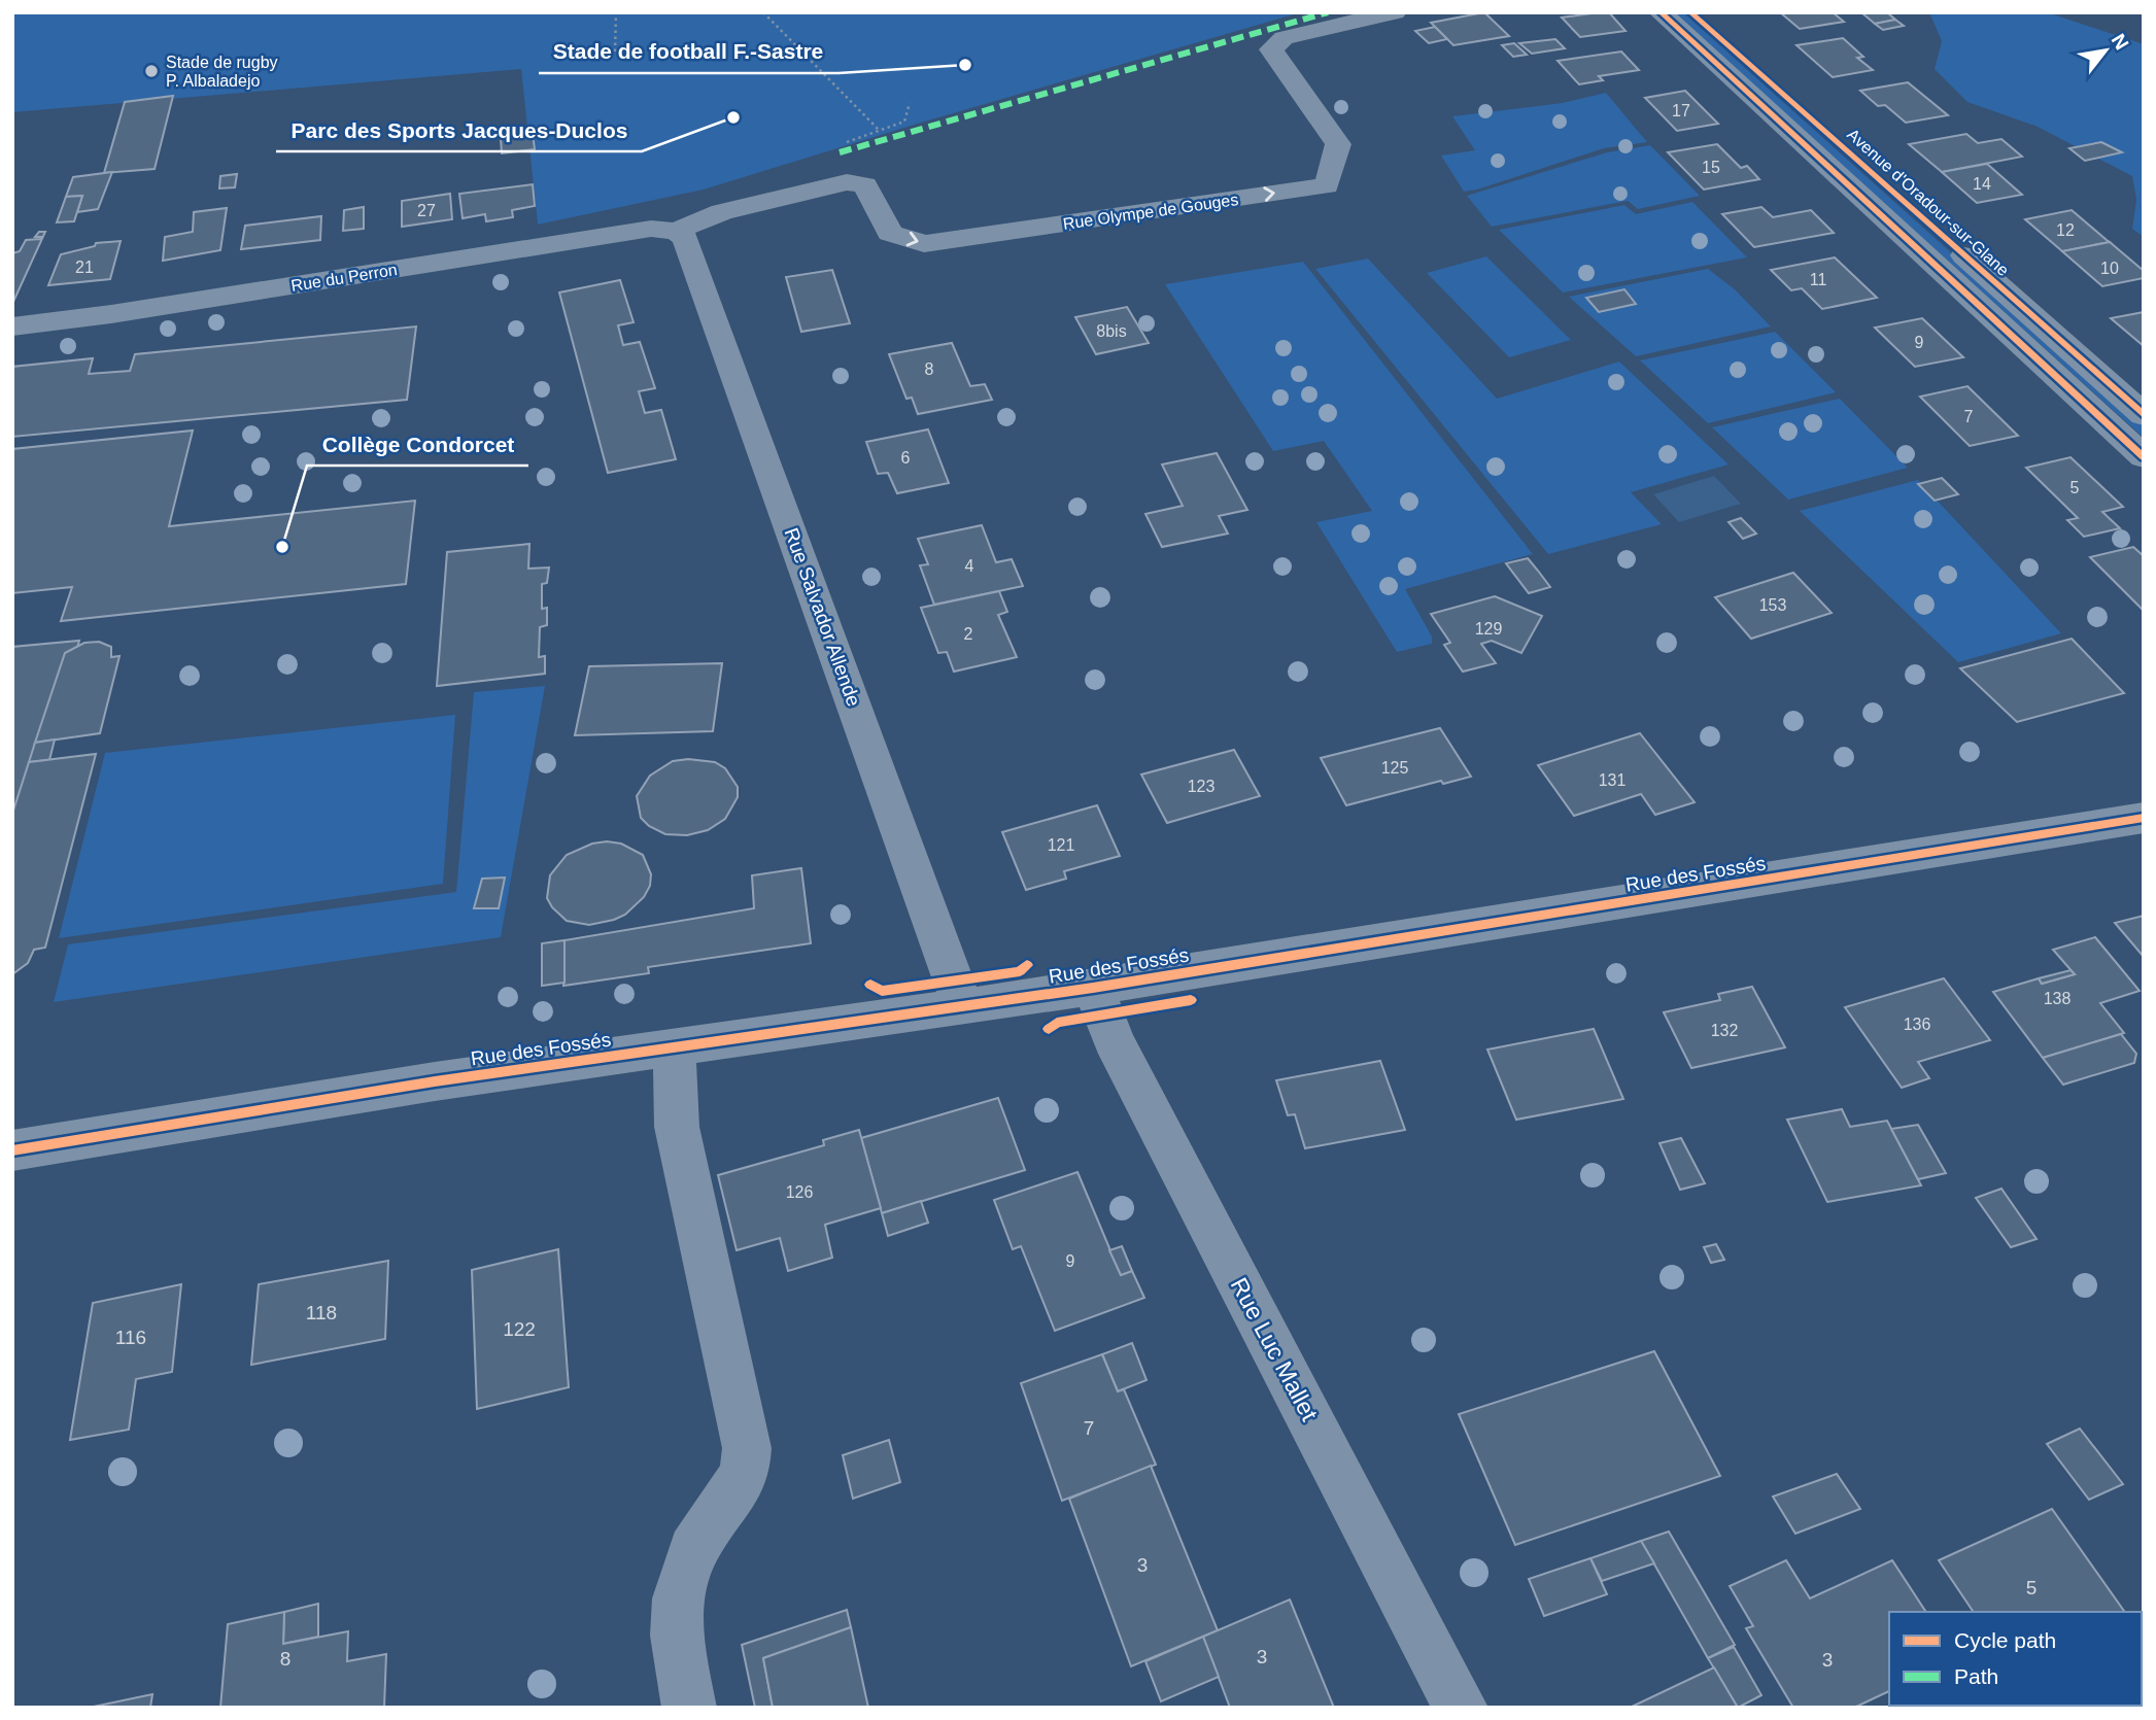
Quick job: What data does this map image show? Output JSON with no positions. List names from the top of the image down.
{
  "streets": {
    "street": [
      "Avenue d'Oradour-sur-Glane",
      "Rue Olympe de Gouges",
      "Rue du Perron",
      "Rue Salvador Allende",
      "Rue des Fossés",
      "Rue Luc Mallet"
    ]
  },
  "crossings": [
    ["Rue Olympe de Gouges", "Rue du Perron"],
    ["Rue Olympe de Gouges", "Rue Salvador Allende"],
    ["Rue du Perron", "Rue Salvador Allende"],
    ["Rue Salvador Allende", "Rue des Fossés"],
    ["Rue des Fossés", "Rue Luc Mallet"]
  ],
  "places": [
    "Stade de football F.-Sastre",
    "Stade de rugby P. Albaladejo",
    "Parc des Sports Jacques-Duclos",
    "Collège Condorcet"
  ],
  "house_numbers": [
    "17",
    "15",
    "14",
    "27",
    "12",
    "21",
    "10",
    "11",
    "8bis",
    "9",
    "8",
    "7",
    "6",
    "5",
    "4",
    "153",
    "129",
    "2",
    "125",
    "131",
    "123",
    "121",
    "138",
    "136",
    "132",
    "126",
    "9",
    "118",
    "122",
    "116",
    "7",
    "3",
    "5",
    "3",
    "8",
    "3"
  ],
  "legend": ["Cycle path", "Path"],
  "north": "top right"
}
